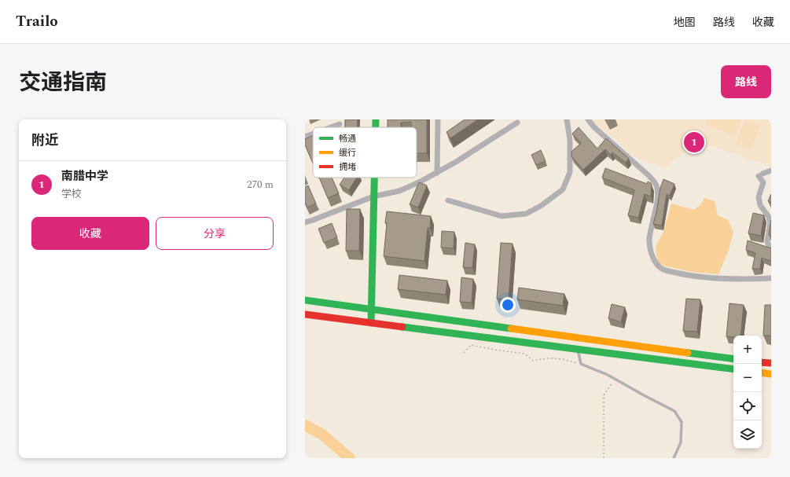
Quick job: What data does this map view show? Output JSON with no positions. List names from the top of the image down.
{
  "legend": ["畅通", "缓行", "拥堵"],
  "page": {
    "header": "Trailo",
    "nav": ["地图", "路线", "收藏"],
    "title": "交通指南",
    "buttons": [
      "路线",
      ["收藏", "分享"]
    ],
    "heading": "附近",
    "pins": "1",
    "list": [
      {
        "mark": "1",
        "name": "南腊中学",
        "note": "学校",
        "value": "270 m"
      }
    ],
    "map_buttons": ["+", "−"]
  }
}
